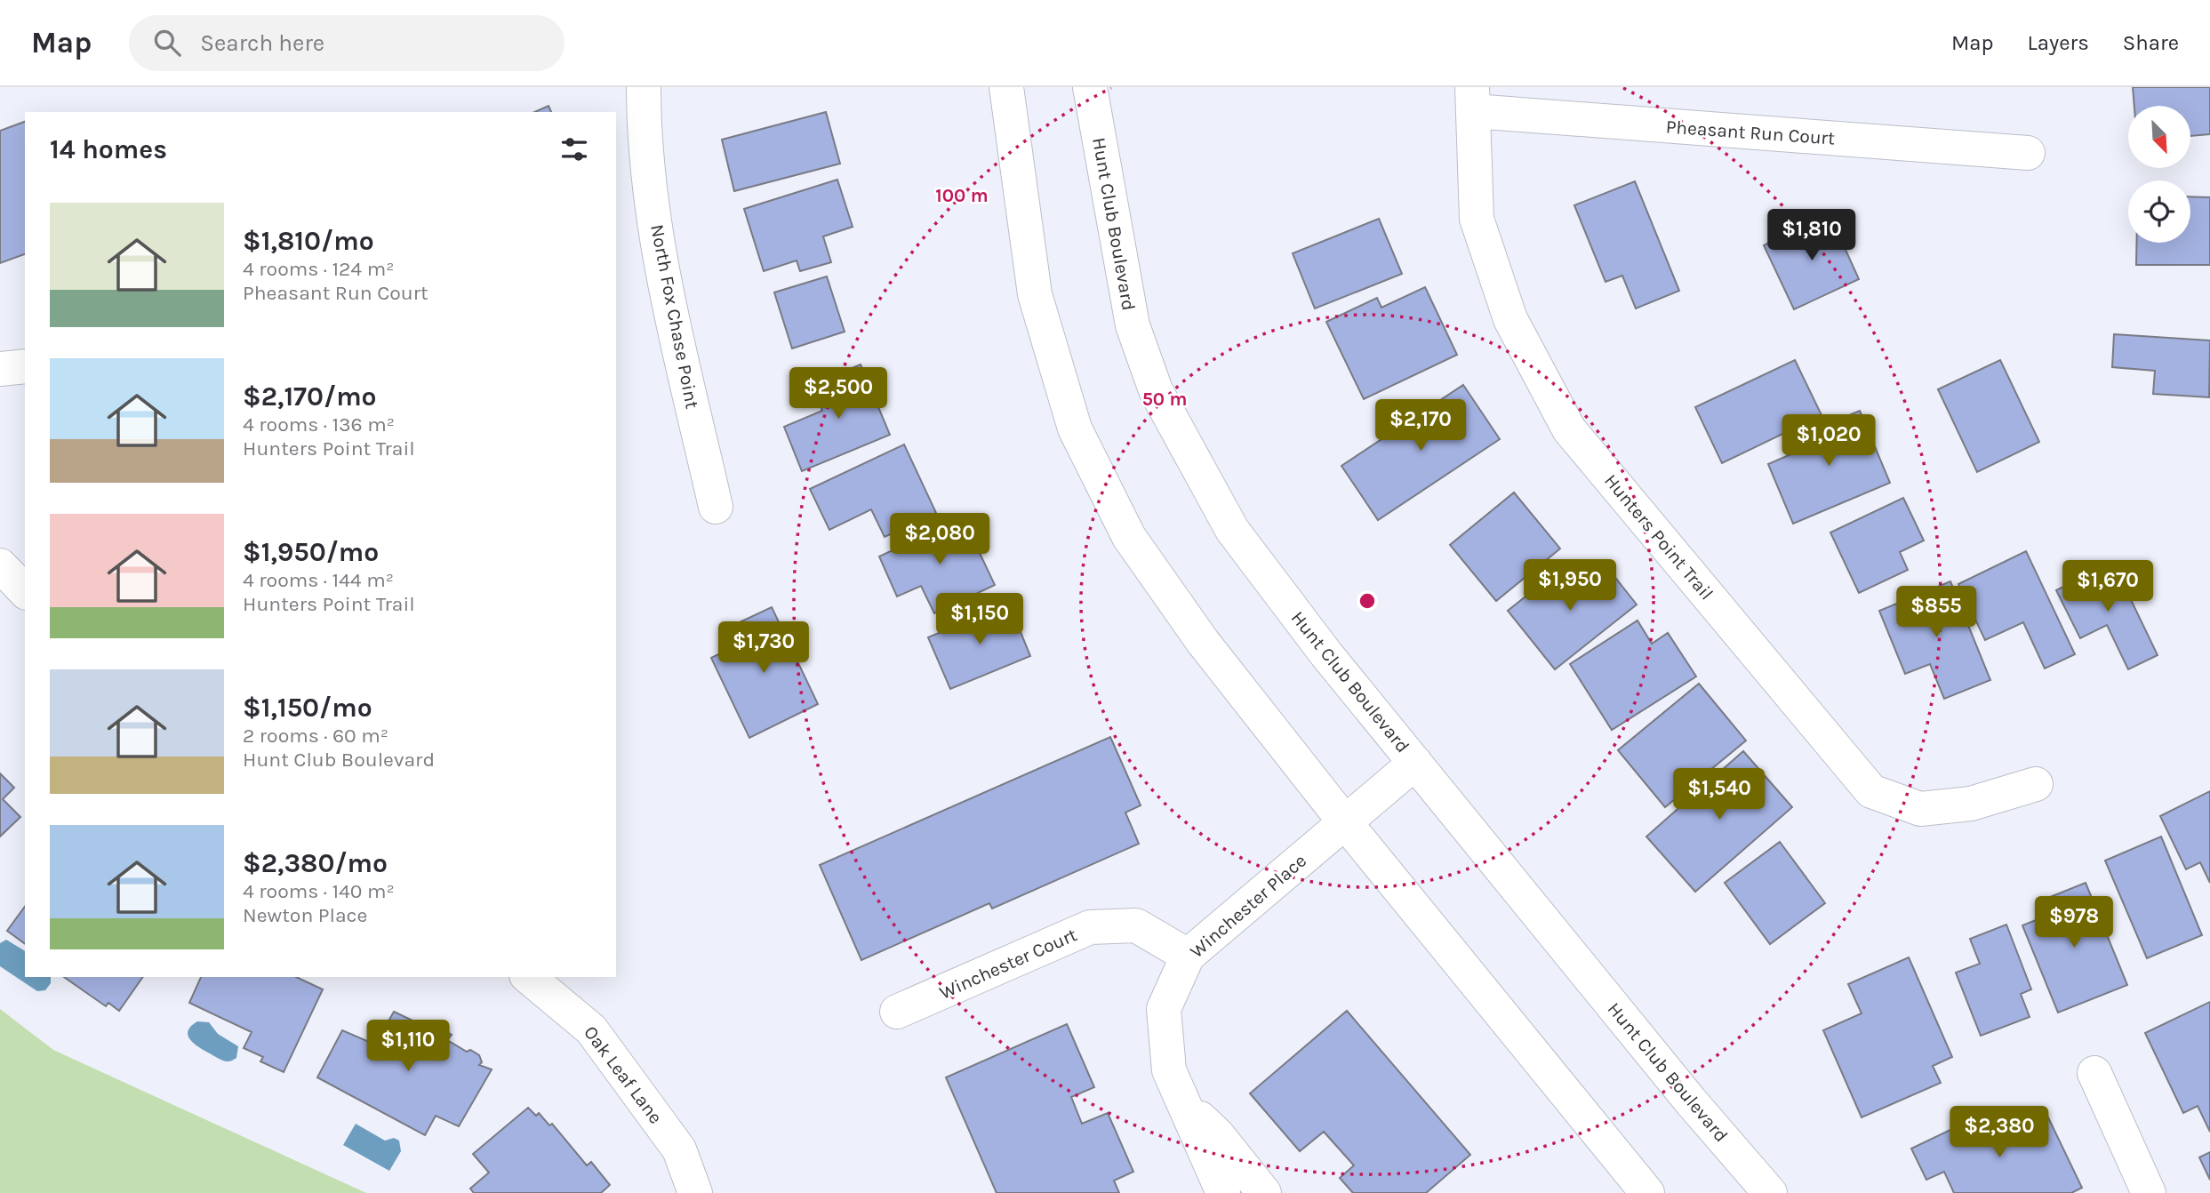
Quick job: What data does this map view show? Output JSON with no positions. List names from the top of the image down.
{
  "streets": {
    "street": [
      "Pheasant Run Court",
      "Hunt Club Boulevard",
      "North Fox Chase Point",
      "Hunters Point Trail",
      "Winchester Place",
      "Winchester Court",
      "Oak Leaf Lane"
    ]
  },
  "crossings": [
    ["Pheasant Run Court", "Hunters Point Trail"],
    ["Hunt Club Boulevard", "Winchester Place"],
    ["Winchester Place", "Winchester Court"]
  ],
  "north": "bottom right",
  "page": {
    "header": "Map",
    "search": "Search here",
    "nav": ["Map", "Layers", "Share"],
    "heading": "14 homes",
    "list": [
      {
        "name": "$1,810/mo",
        "note": "4 rooms · 124 m² · Pheasant Run Court"
      },
      {
        "name": "$2,170/mo",
        "note": "4 rooms · 136 m² · Hunters Point Trail"
      },
      {
        "name": "$1,950/mo",
        "note": "4 rooms · 144 m² · Hunters Point Trail"
      },
      {
        "name": "$1,150/mo",
        "note": "2 rooms · 60 m² · Hunt Club Boulevard"
      },
      {
        "name": "$2,380/mo",
        "note": "4 rooms · 140 m² · Newton Place"
      }
    ],
    "price": [
      "$1,810",
      "$2,500",
      "$2,170",
      "$1,020",
      "$2,080",
      "$1,950",
      "$1,670",
      "$855",
      "$1,150",
      "$1,730",
      "$1,540",
      "$978",
      "$1,110",
      "$2,380"
    ]
  },
  "rings": ["100 m", "50 m"]
}
